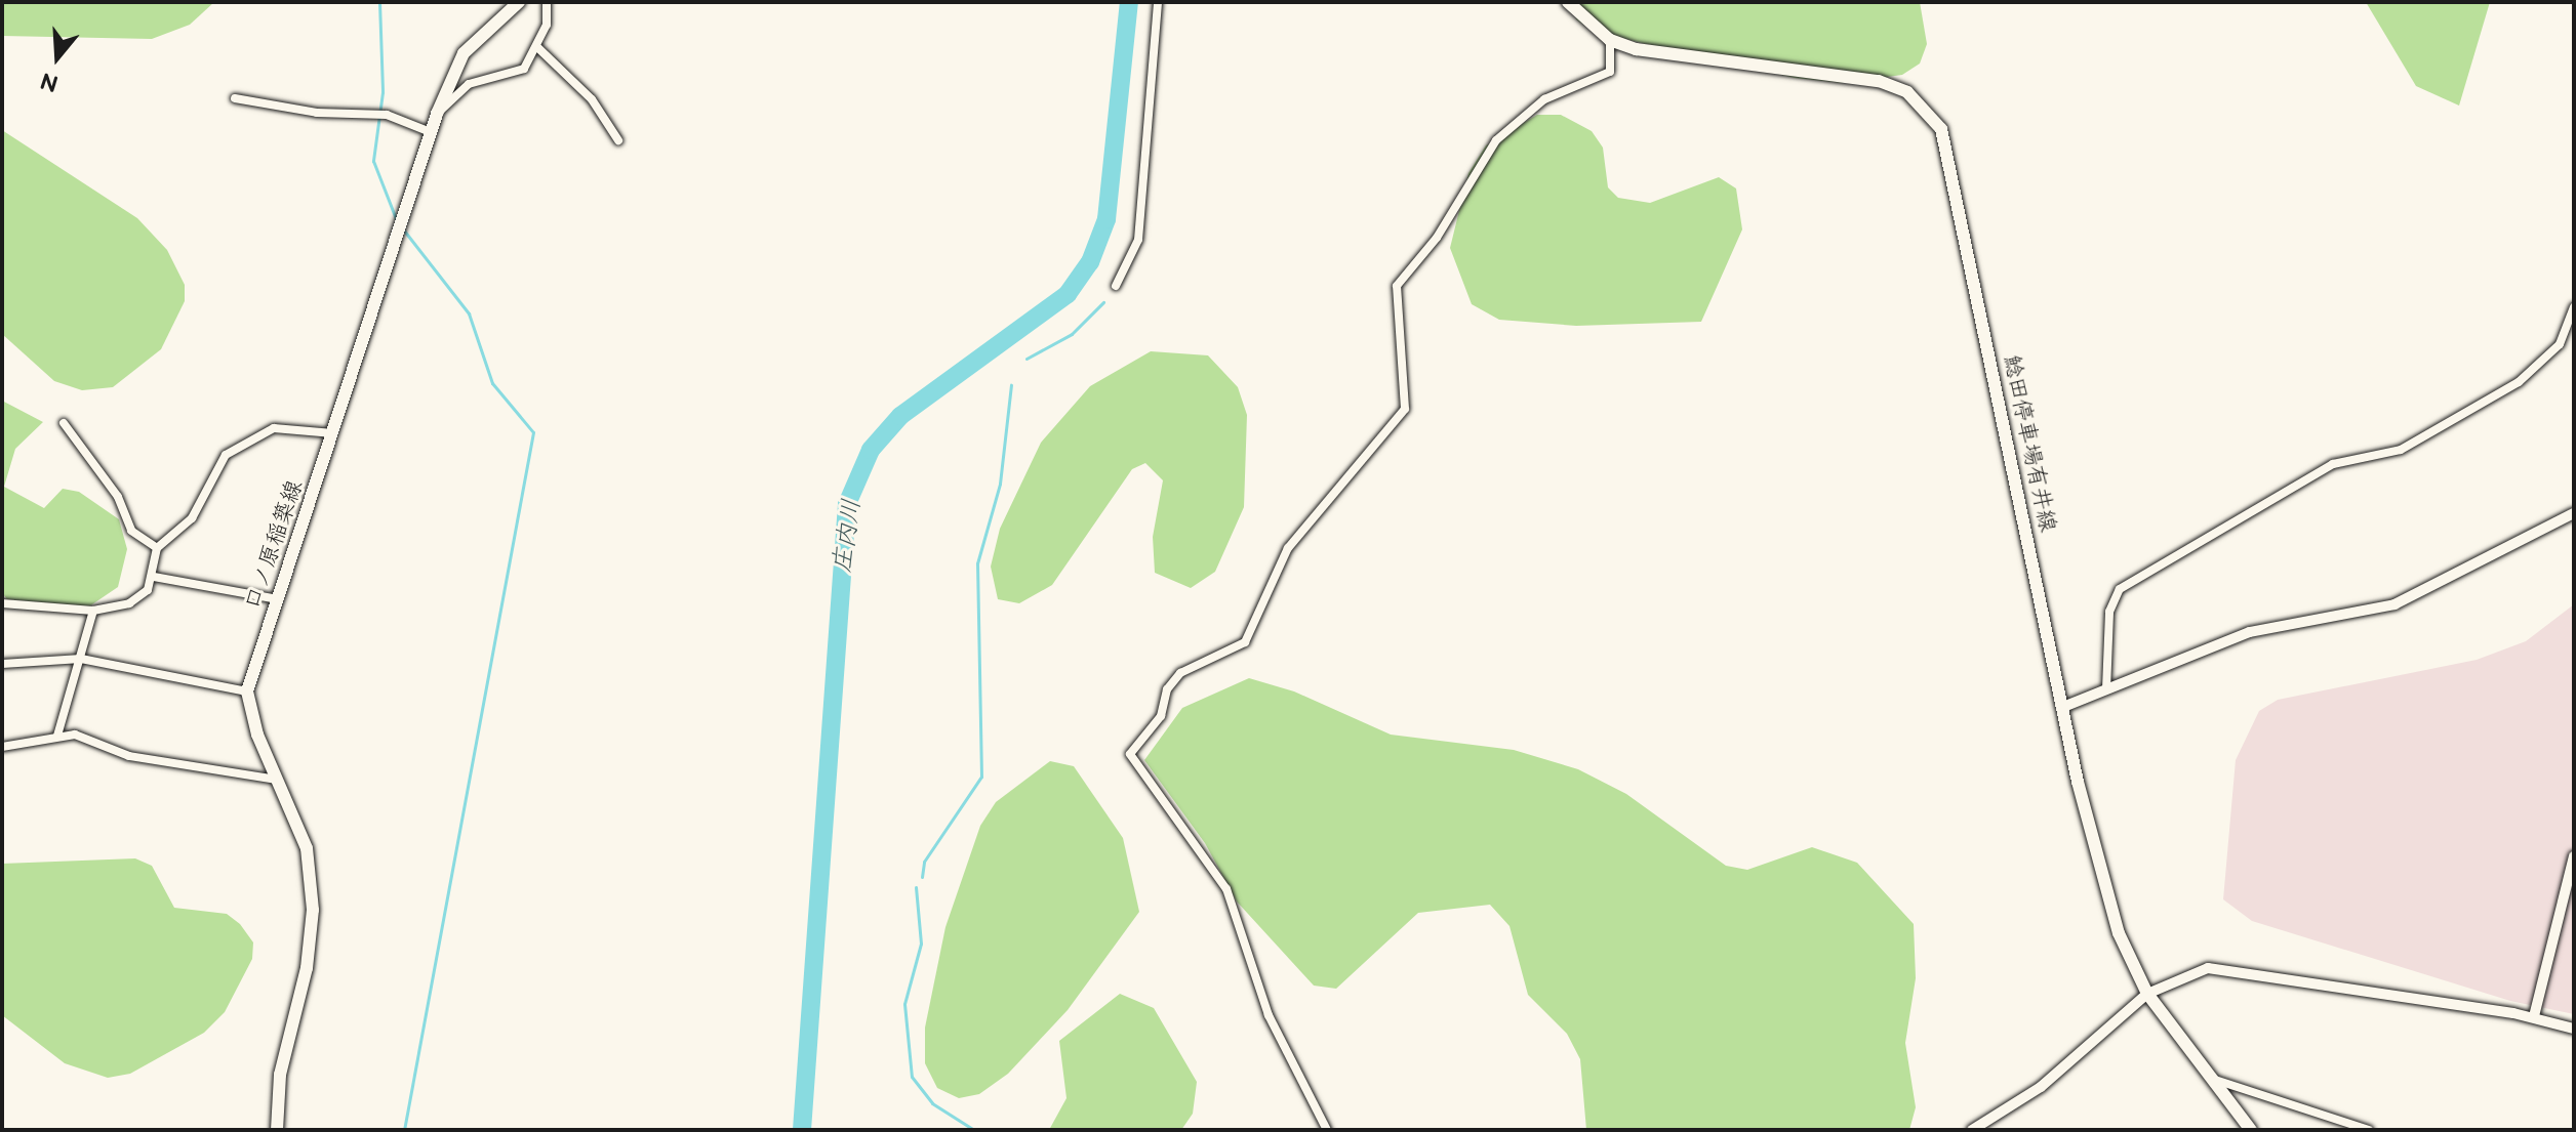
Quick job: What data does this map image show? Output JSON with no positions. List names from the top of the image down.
{
  "streets": {
    "main road": ["鯰田停車場有井線", "口ノ原稲築線"]
  },
  "water": ["庄内川"],
  "north": "bottom"
}
